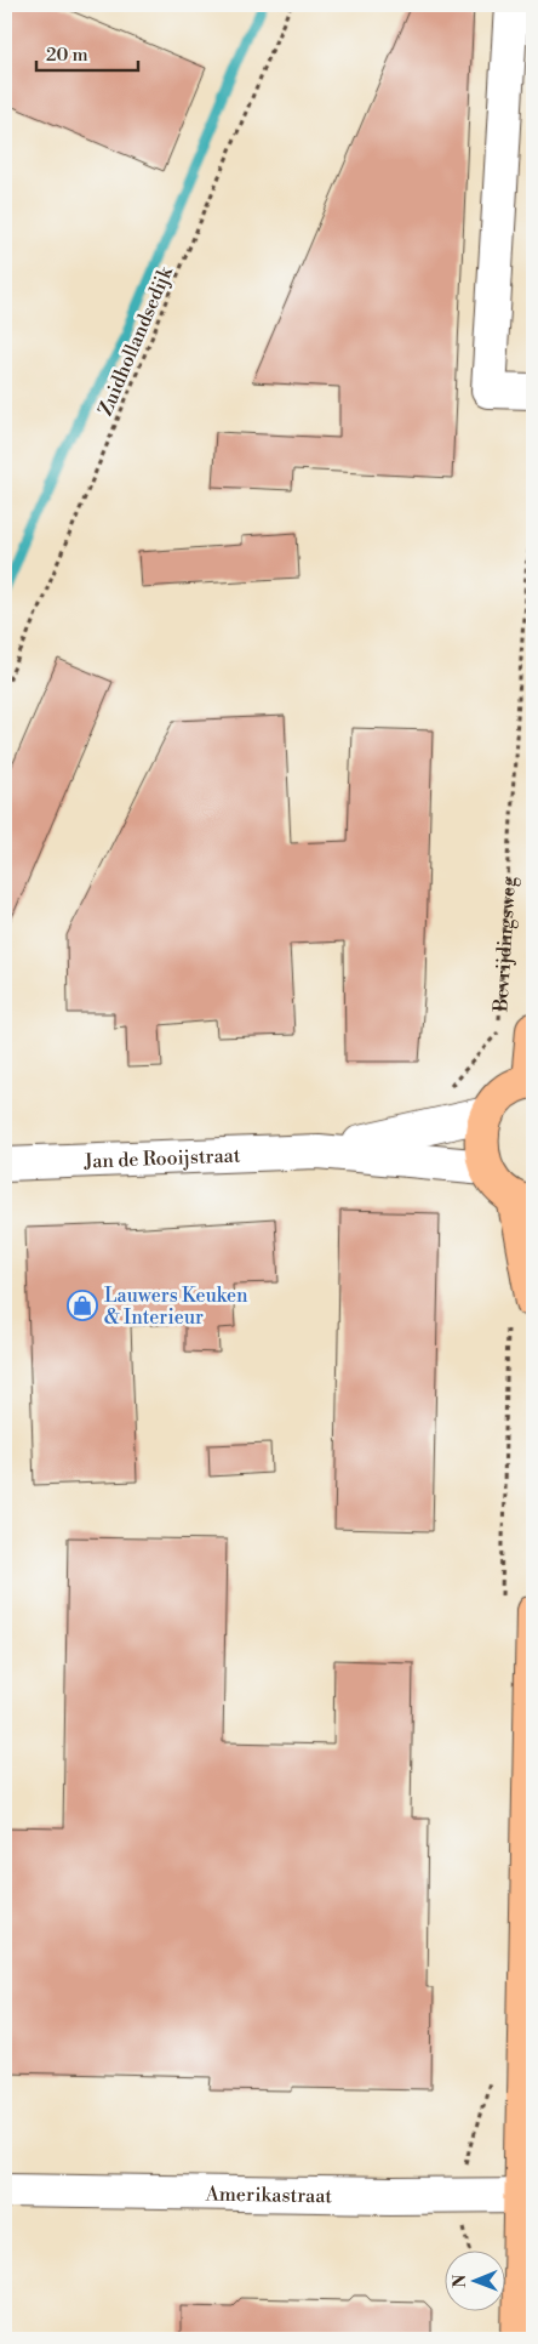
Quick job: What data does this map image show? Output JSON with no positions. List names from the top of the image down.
{
  "streets": {
    "main road": ["Bevrijdingsweg"],
    "street": ["Jan de Rooijstraat", "Amerikastraat"],
    "path": ["Zuidhollandsedijk"]
  },
  "places": {
    "shop": ["Lauwers Keuken & Interieur"]
  },
  "scale_bar": "20 m",
  "north": "left"
}
